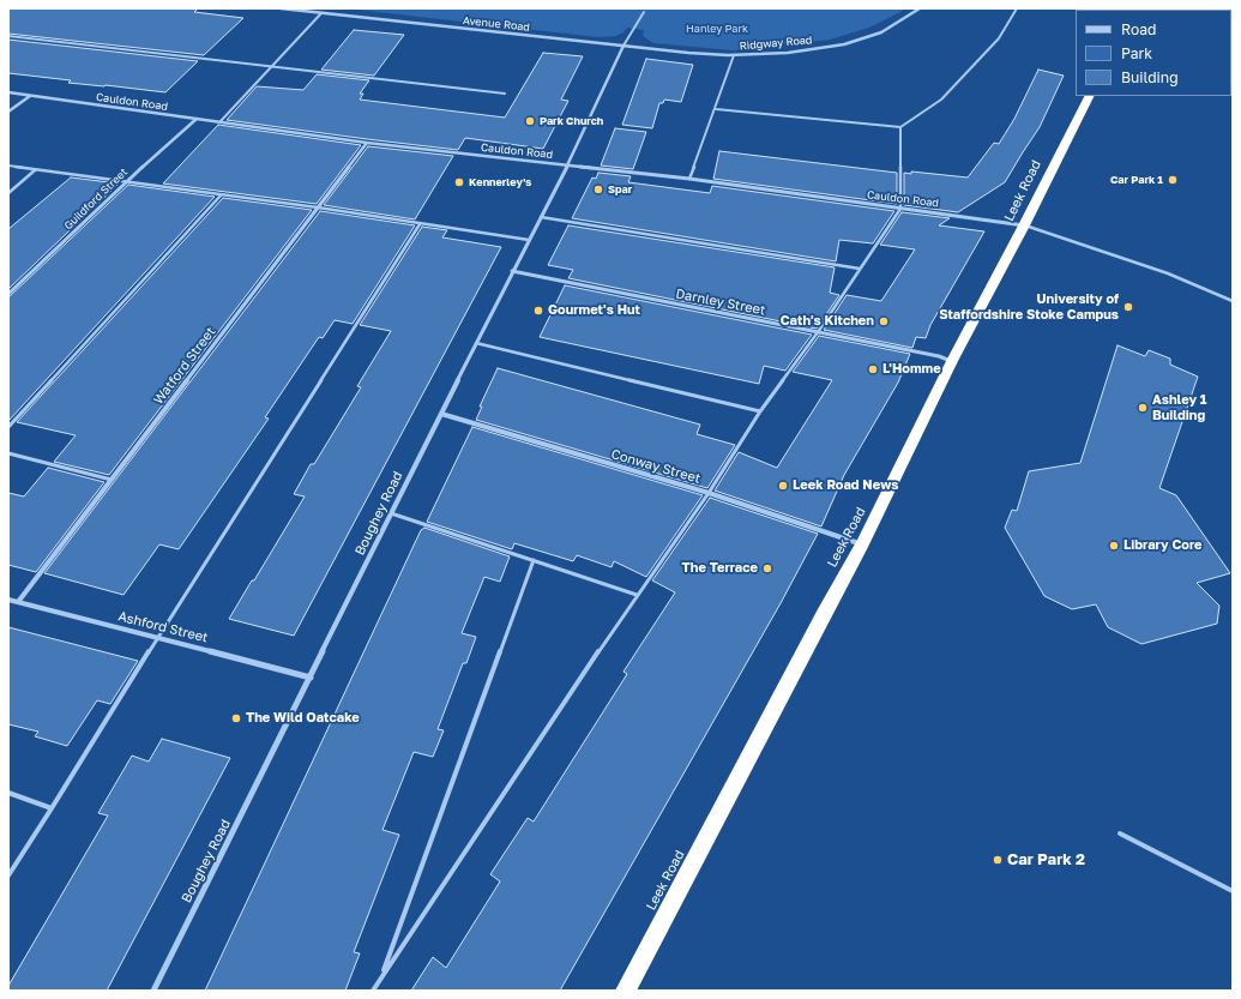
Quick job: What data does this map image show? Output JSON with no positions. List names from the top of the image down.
{
  "streets": {
    "highway": ["Leek Road"],
    "street": [
      "Avenue Road",
      "Ridgway Road",
      "Cauldon Road",
      "Guildford Street",
      "Darnley Street",
      "Watford Street",
      "Conway Street",
      "Boughey Road",
      "Ashford Street"
    ]
  },
  "crossings": [
    ["Avenue Road", "Ridgway Road"],
    ["Avenue Road", "Boughey Road"],
    ["Ridgway Road", "Boughey Road"],
    ["Cauldon Road", "Leek Road"],
    ["Cauldon Road", "Guildford Street"],
    ["Cauldon Road", "Watford Street"],
    ["Cauldon Road", "Boughey Road"],
    ["Leek Road", "Darnley Street"],
    ["Leek Road", "Conway Street"],
    ["Darnley Street", "Boughey Road"],
    ["Watford Street", "Ashford Street"],
    ["Conway Street", "Boughey Road"],
    ["Boughey Road", "Ashford Street"]
  ],
  "parks": ["Hanley Park"],
  "places": [
    "Park Church",
    "Car Park 1",
    "Kennerley's",
    "Spar",
    "University of Staffordshire Stoke Campus",
    "Gourmet's Hut",
    "Cath's Kitchen",
    "L'Homme",
    "Ashley 1 Building",
    "Leek Road News",
    "Library Core",
    "The Terrace",
    "The Wild Oatcake",
    "Car Park 2"
  ],
  "legend": ["Road", "Park", "Building"]
}
